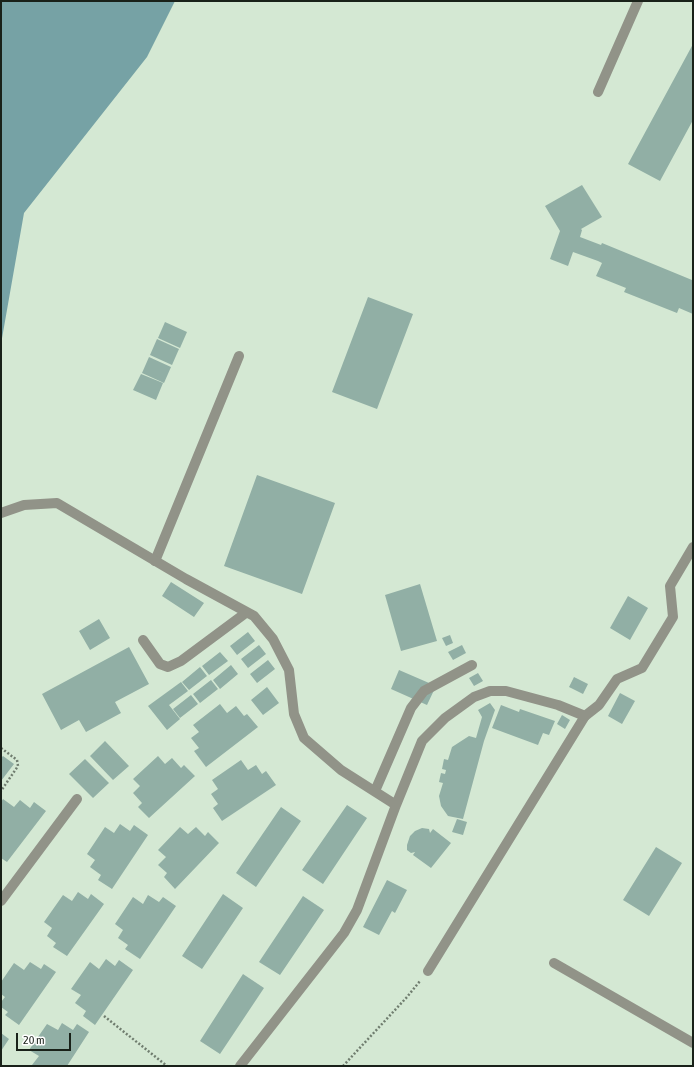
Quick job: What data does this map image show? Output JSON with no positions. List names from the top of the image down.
{
  "scale_bar": "20 m"
}
